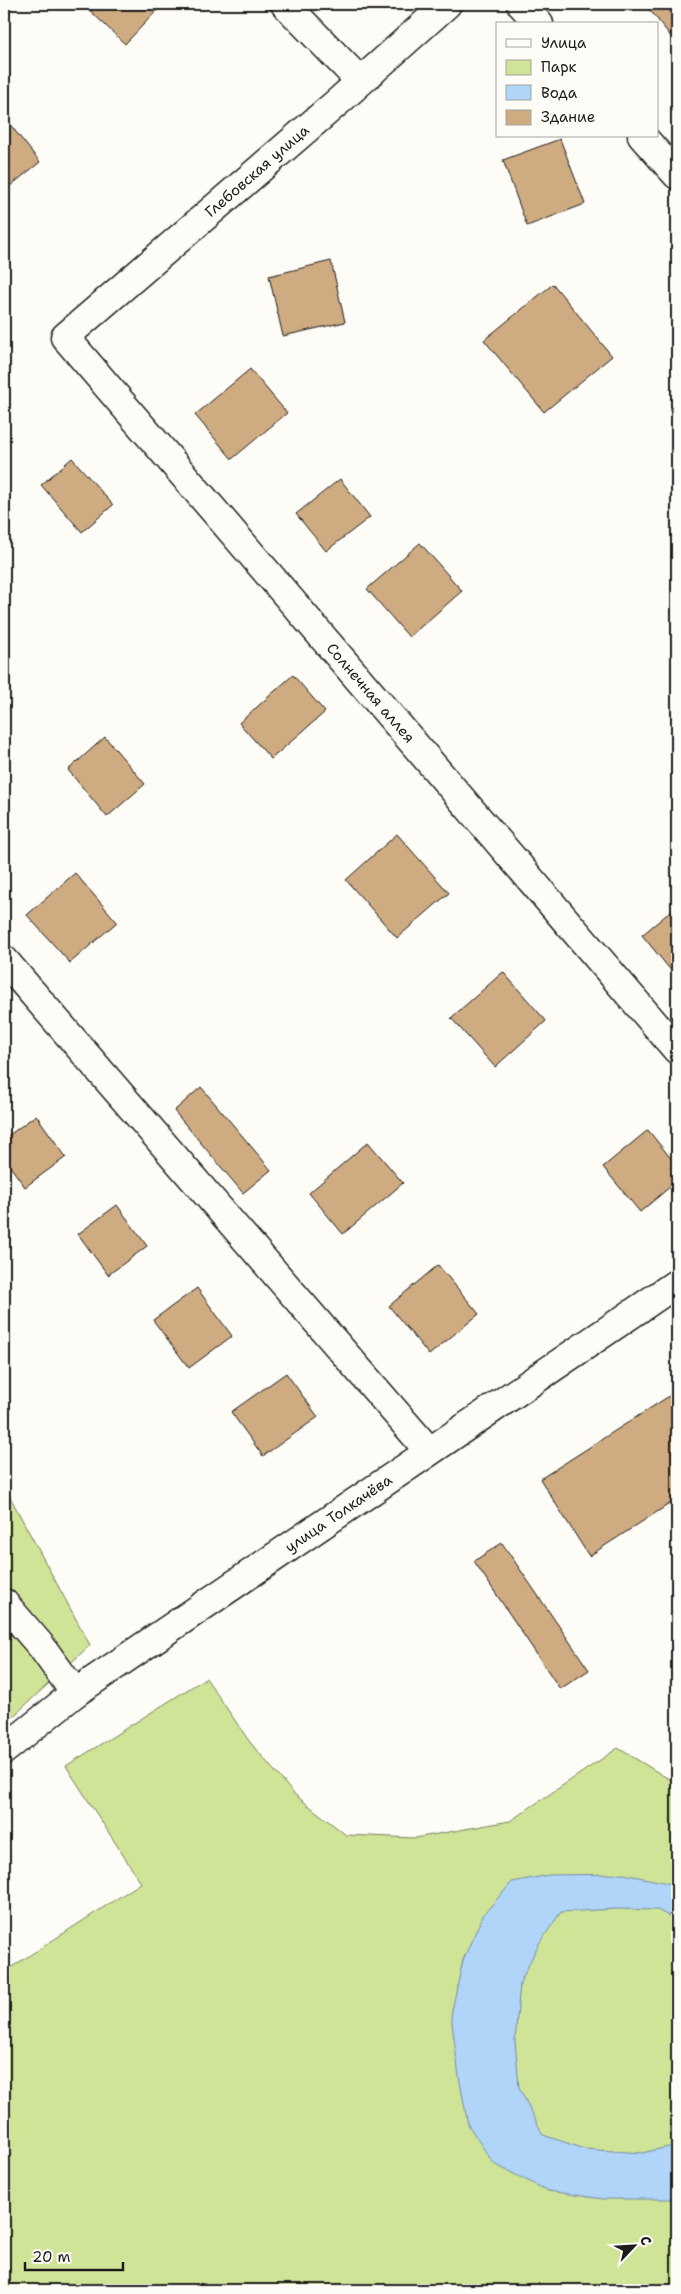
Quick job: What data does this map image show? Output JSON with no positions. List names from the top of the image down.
{
  "streets": {
    "street": ["Глебовская улица", "Солнечная аллея", "улица Толкачёва"]
  },
  "crossings": [
    ["Глебовская улица", "Солнечная аллея"]
  ],
  "legend": [
    "Улица",
    "Парк",
    "Вода",
    "Здание"
  ],
  "scale_bar": "20 m",
  "north": "top right"
}
